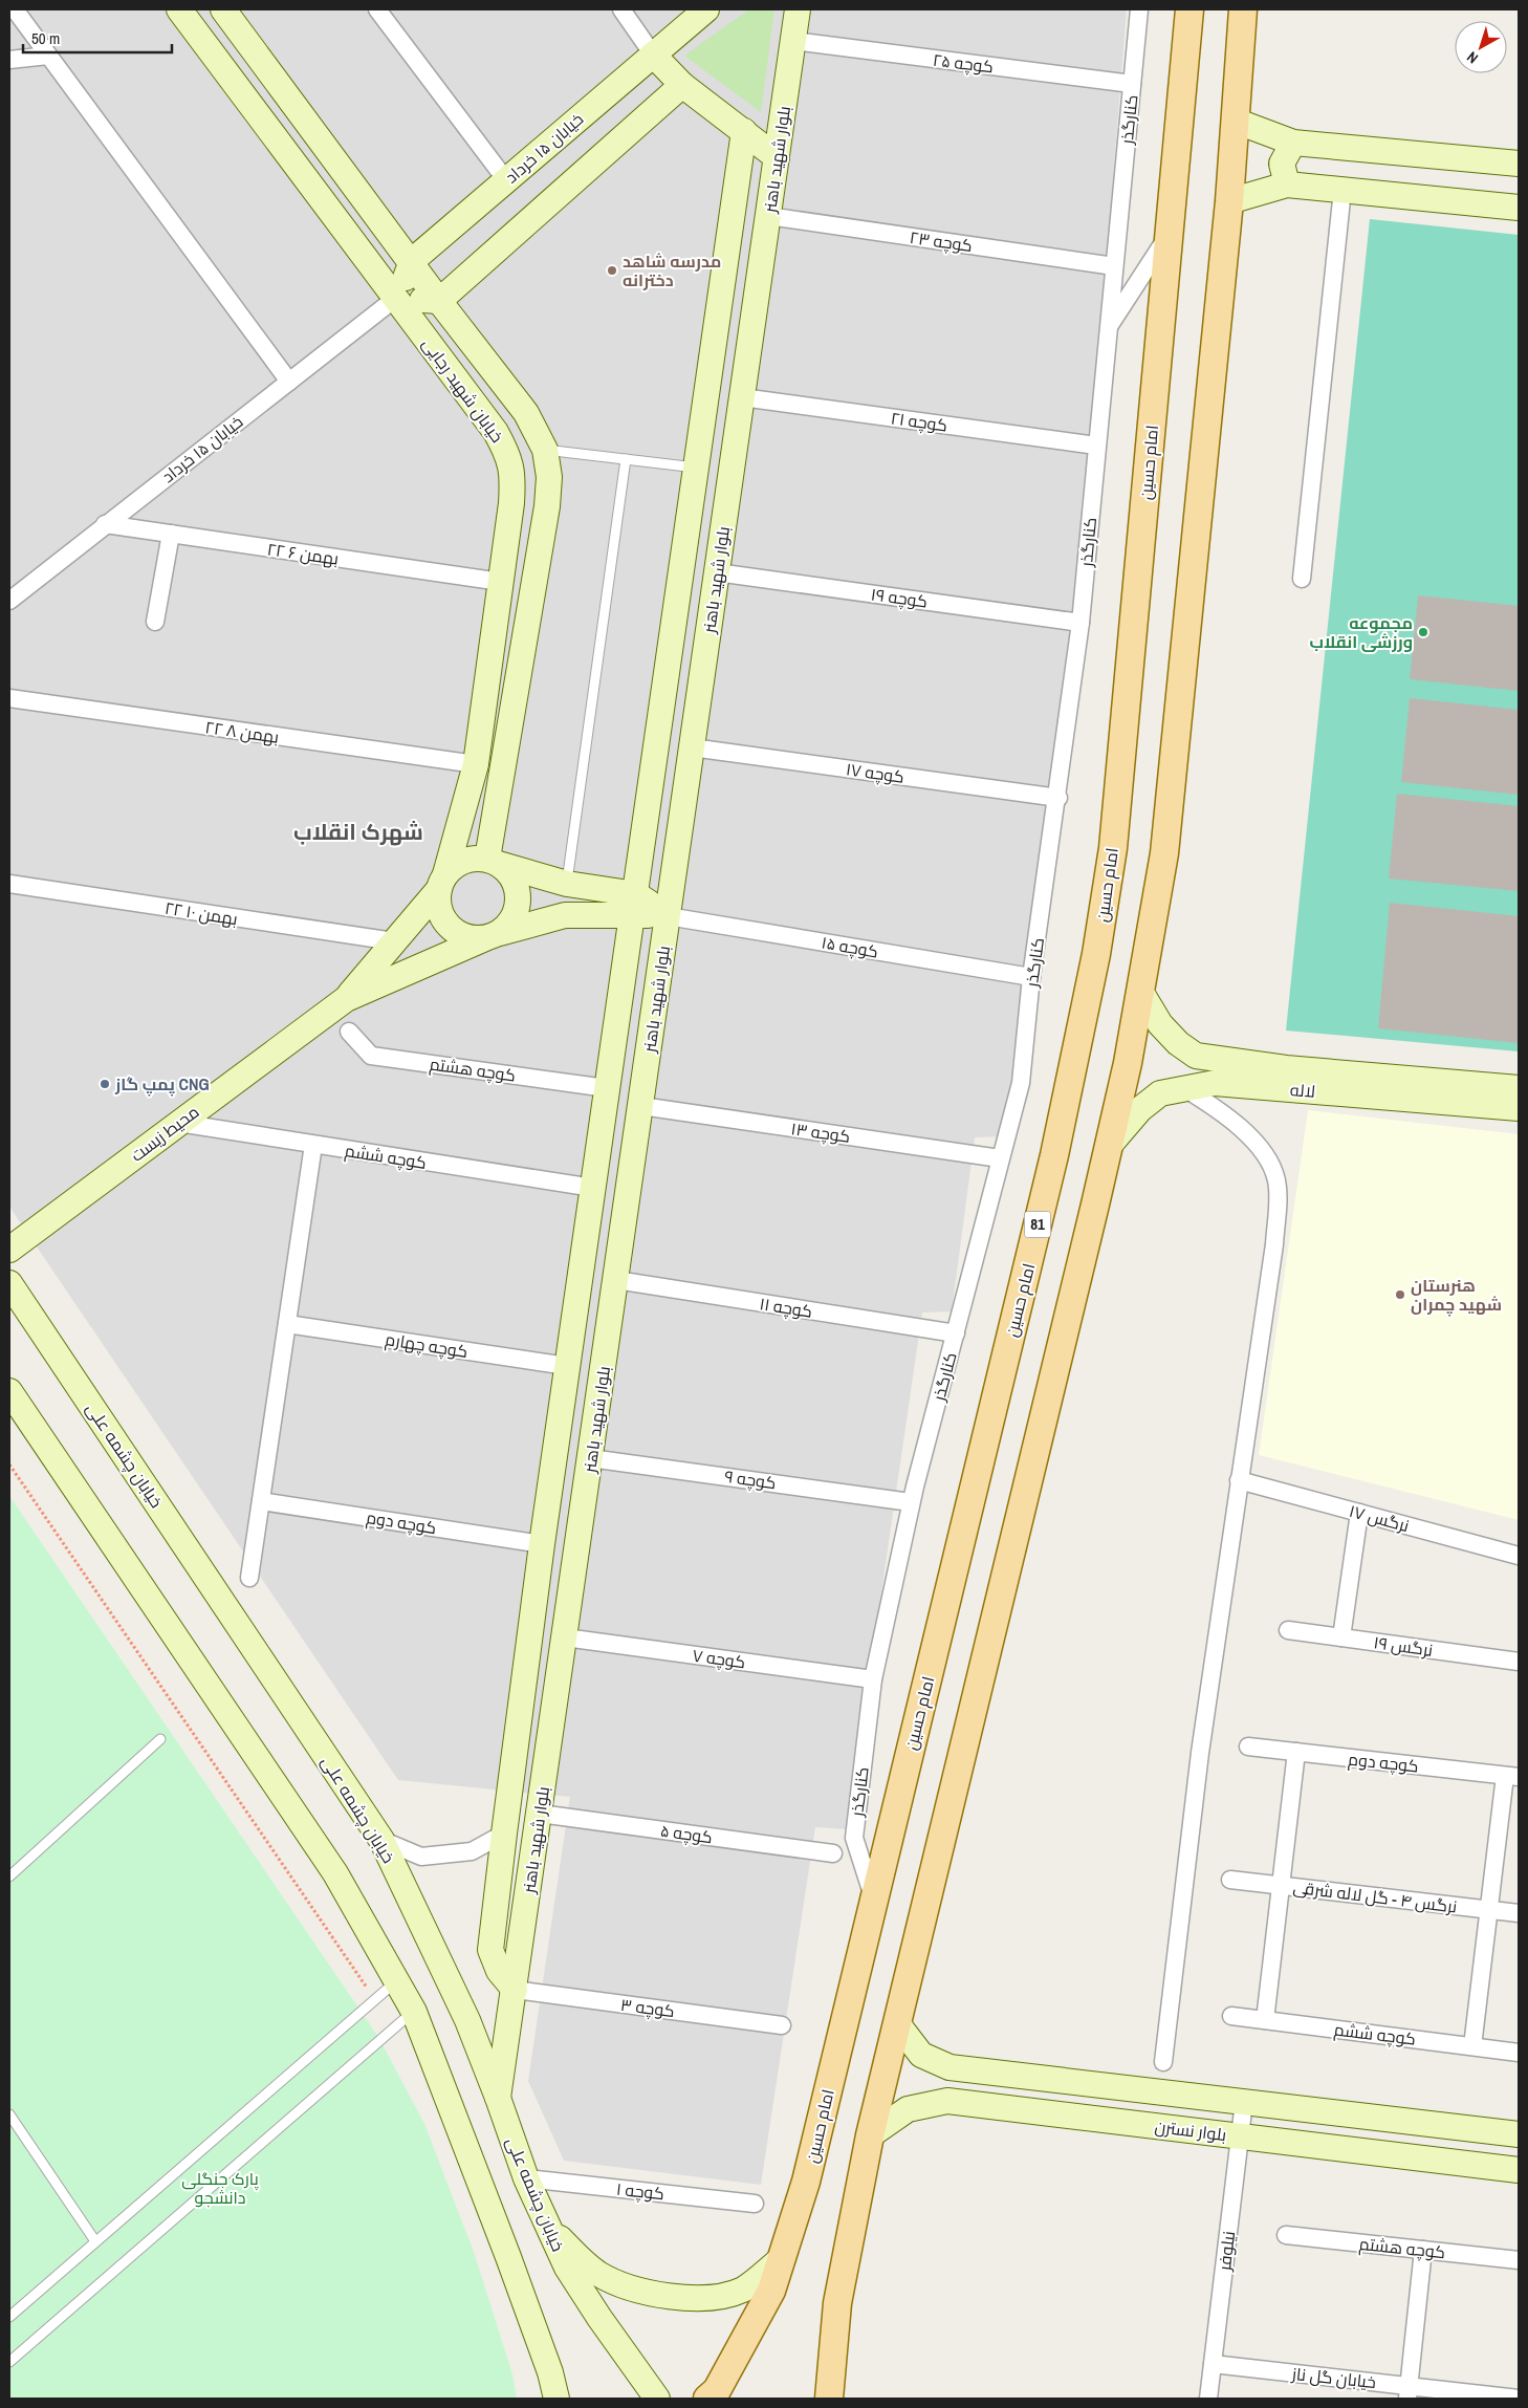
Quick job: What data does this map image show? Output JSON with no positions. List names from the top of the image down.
{
  "streets": {
    "main road": ["امام حسین", "81"],
    "street": [
      "کوچه ۲۵",
      "کنارگذر",
      "خیابان ۱۵ خرداد",
      "بلوار شهید باهنر",
      "کوچه ۲۳",
      "خیابان شهید رجایی",
      "کوچه ۲۱",
      "۲۲ بهمن ۶",
      "کوچه ۱۹",
      "۲۲ بهمن ۸",
      "کوچه ۱۷",
      "۲۲ بهمن ۱۰",
      "کوچه ۱۵",
      "کوچه هشتم",
      "لاله",
      "کوچه ۱۳",
      "محیط زیست",
      "کوچه ششم",
      "کوچه ۱۱",
      "کوچه چهارم",
      "خیابان چشمه علی",
      "کوچه ۹",
      "نرگس ۱۷",
      "کوچه دوم",
      "نرگس ۱۹",
      "کوچه ۷",
      "کوچه ۵",
      "نرگس ۴ - گل لاله شرقی",
      "کوچه ۳",
      "بلوار نسترن",
      "کوچه ۱",
      "نیلوفر",
      "خیابان گل ناز"
    ]
  },
  "crossings": [
    ["کوچه ۲۵", "کنارگذر"],
    ["کوچه ۲۵", "بلوار شهید باهنر"],
    ["کنارگذر", "کوچه ۲۳"],
    ["کنارگذر", "کوچه ۲۱"],
    ["کنارگذر", "امام حسین"],
    ["کنارگذر", "کوچه ۱۹"],
    ["کنارگذر", "کوچه ۱۷"],
    ["کنارگذر", "کوچه ۱۵"],
    ["کنارگذر", "کوچه ۱۳"],
    ["کنارگذر", "کوچه ۱۱"],
    ["کنارگذر", "کوچه ۹"],
    ["کنارگذر", "کوچه ۷"],
    ["خیابان ۱۵ خرداد", "خیابان شهید رجایی"],
    ["خیابان ۱۵ خرداد", "۲۲ بهمن ۶"],
    ["بلوار شهید باهنر", "کوچه ۲۳"],
    ["بلوار شهید باهنر", "کوچه ۲۱"],
    ["بلوار شهید باهنر", "کوچه ۱۹"],
    ["بلوار شهید باهنر", "کوچه ۱۷"],
    ["بلوار شهید باهنر", "کوچه ۱۵"],
    ["بلوار شهید باهنر", "کوچه هشتم"],
    ["بلوار شهید باهنر", "کوچه ۱۳"],
    ["بلوار شهید باهنر", "محیط زیست"],
    ["بلوار شهید باهنر", "کوچه ششم"],
    ["بلوار شهید باهنر", "کوچه ۱۱"],
    ["بلوار شهید باهنر", "کوچه چهارم"],
    ["بلوار شهید باهنر", "خیابان چشمه علی"],
    ["بلوار شهید باهنر", "کوچه ۹"],
    ["بلوار شهید باهنر", "کوچه دوم"],
    ["بلوار شهید باهنر", "کوچه ۷"],
    ["بلوار شهید باهنر", "کوچه ۵"],
    ["بلوار شهید باهنر", "کوچه ۳"],
    ["خیابان شهید رجایی", "۲۲ بهمن ۶"],
    ["خیابان شهید رجایی", "۲۲ بهمن ۸"],
    ["خیابان شهید رجایی", "محیط زیست"],
    ["۲۲ بهمن ۱۰", "محیط زیست"],
    ["محیط زیست", "کوچه ششم"],
    ["خیابان چشمه علی", "کوچه ۱"],
    ["بلوار نسترن", "نیلوفر"],
    ["نیلوفر", "خیابان گل ناز"]
  ],
  "districts": ["شهرک انقلاب"],
  "parks": ["پارک جنگلی دانشجو"],
  "places": [
    "مدرسه شاهد دخترانه",
    "مجموعه ورزشی انقلاب",
    "پمپ گاز CNG",
    "هنرستان شهید چمران"
  ],
  "scale_bar": "50 m",
  "north": "bottom left"
}
